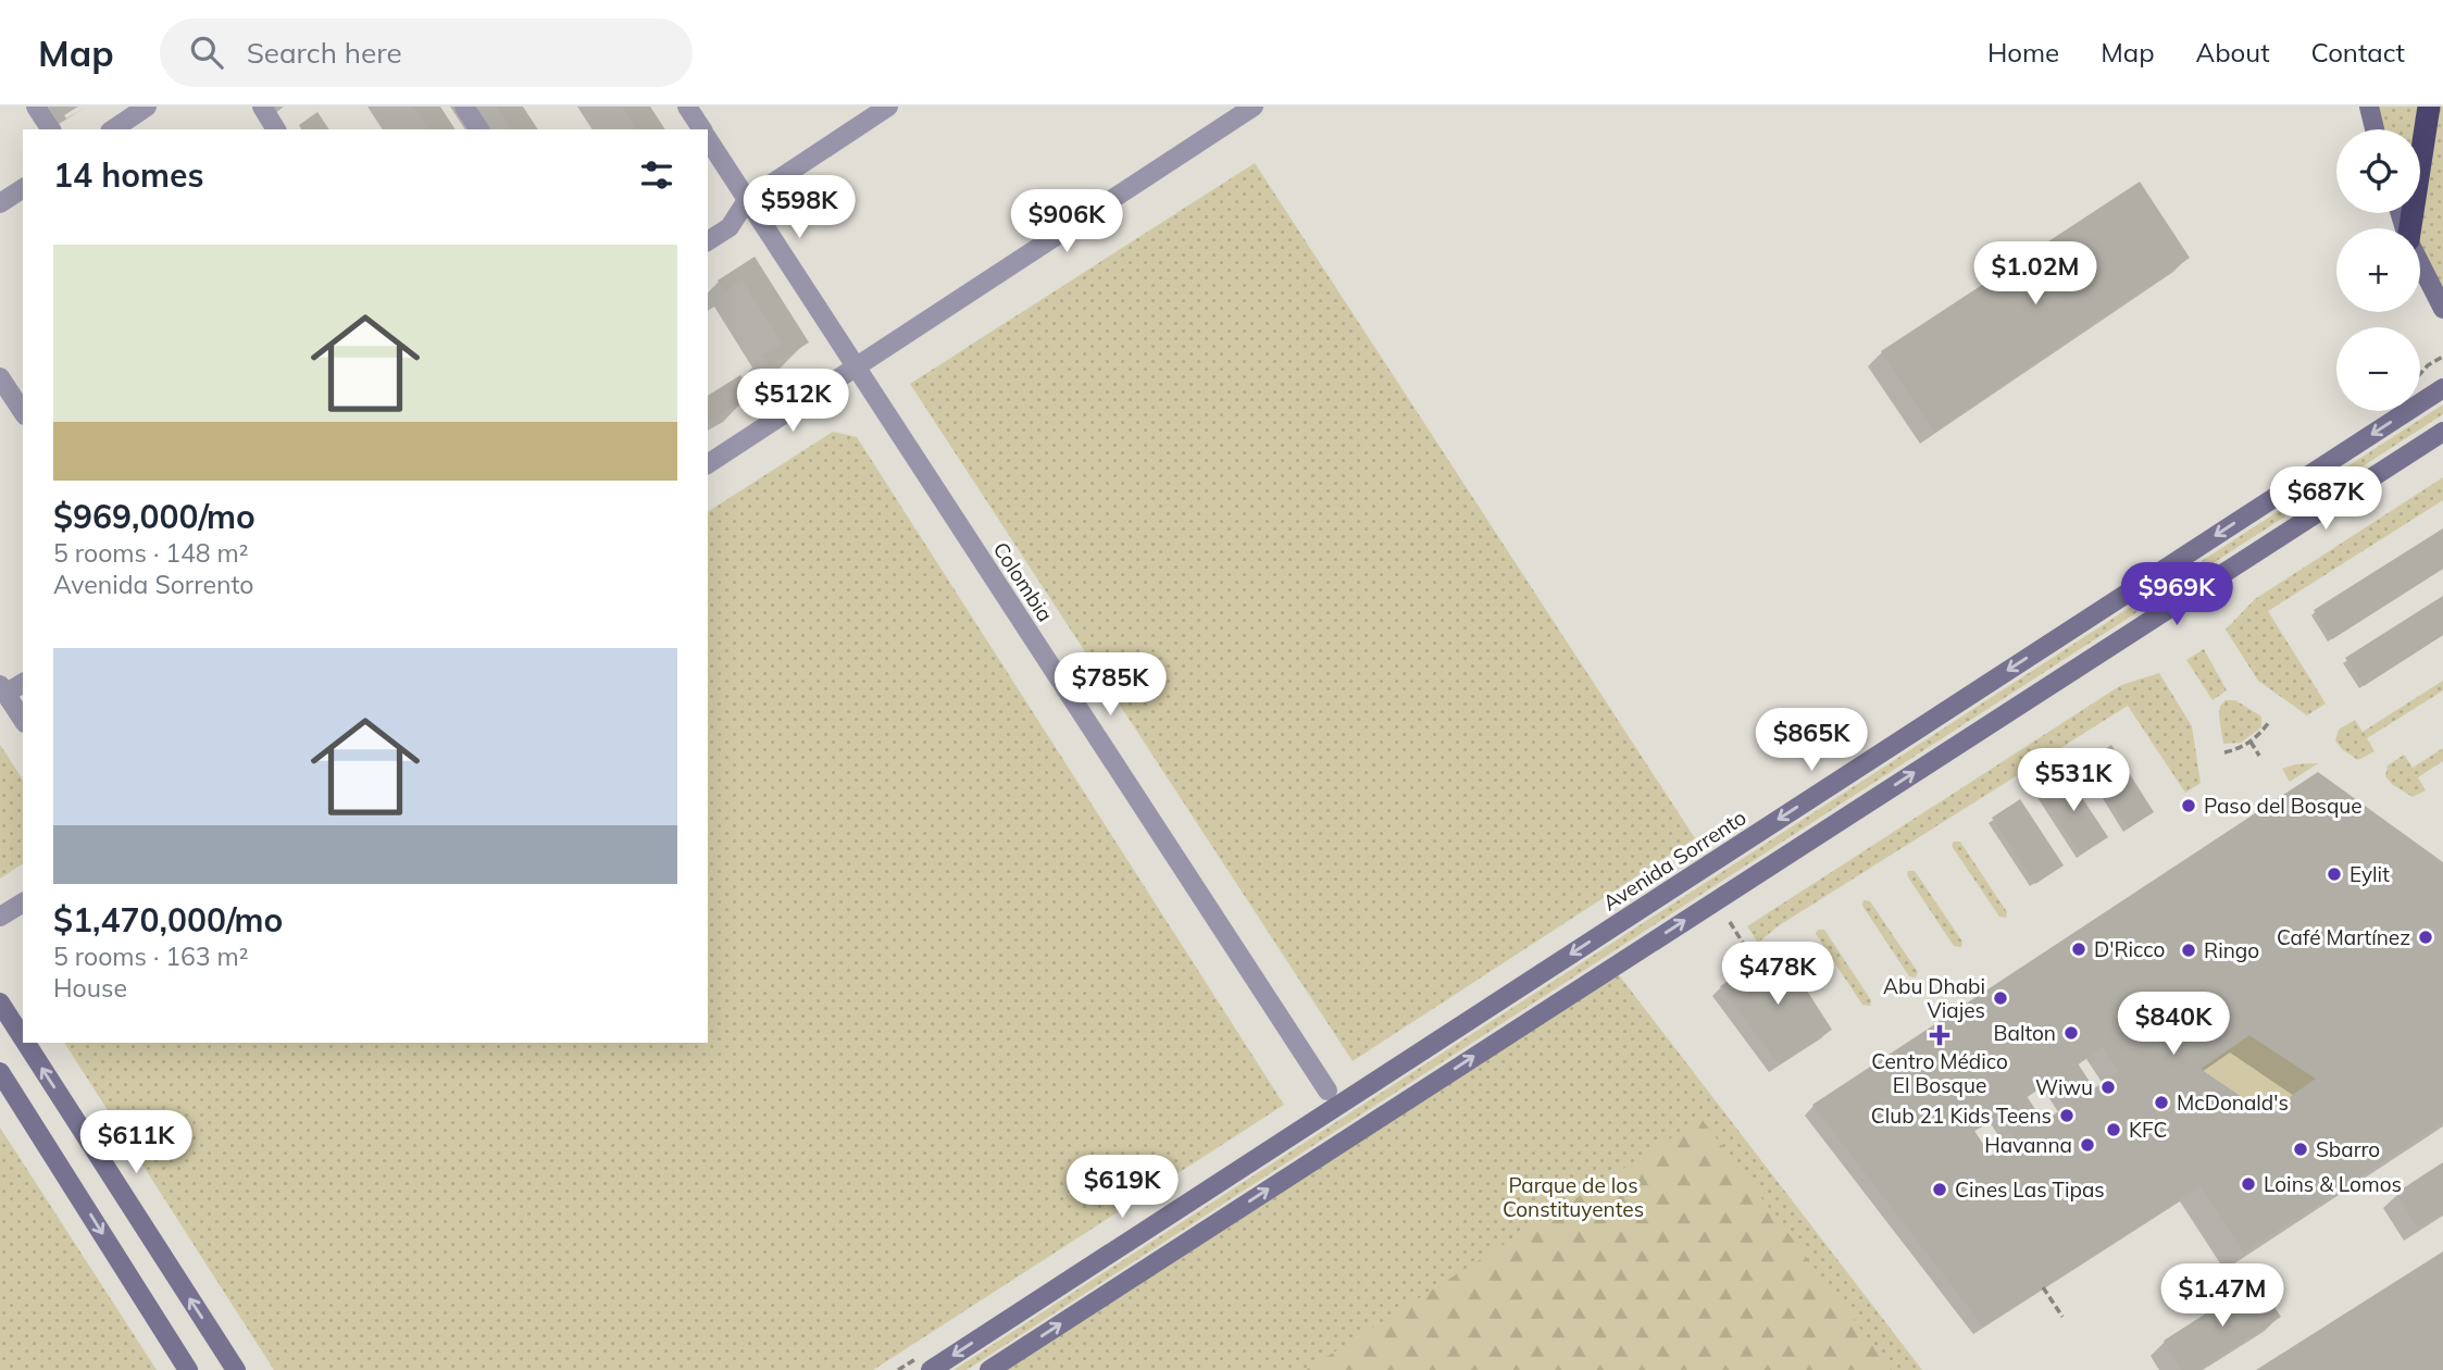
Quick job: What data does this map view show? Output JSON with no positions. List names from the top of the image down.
{
  "streets": {
    "main road": ["Avenida Sorrento"],
    "street": ["Colombia"]
  },
  "parks": ["Parque de los Constituyentes"],
  "places": {
    "other": [
      "Paso del Bosque",
      "Eylit",
      "Café Martínez",
      "D'Ricco",
      "Ringo",
      "Abu Dhabi Viajes",
      "Balton",
      "Wiwu",
      "McDonald's",
      "Club 21 Kids Teens",
      "KFC",
      "Havanna",
      "Sbarro",
      "Loins & Lomos",
      "Cines Las Tipas"
    ],
    "health": ["Centro Médico El Bosque"]
  },
  "page": {
    "header": "Map",
    "search": "Search here",
    "nav": [
      "Home",
      "Map",
      "About",
      "Contact"
    ],
    "map_buttons": ["+", "−"],
    "heading": "14 homes",
    "price": [
      "$598K",
      "$906K",
      "$1.02M",
      "$512K",
      "$687K",
      "$969K",
      "$785K",
      "$865K",
      "$531K",
      "$478K",
      "$840K",
      "$611K",
      "$619K",
      "$1.47M"
    ],
    "list": [
      {
        "name": "$969,000/mo",
        "note": "5 rooms · 148 m² · Avenida Sorrento"
      },
      {
        "name": "$1,470,000/mo",
        "note": "5 rooms · 163 m² · House"
      }
    ]
  }
}
